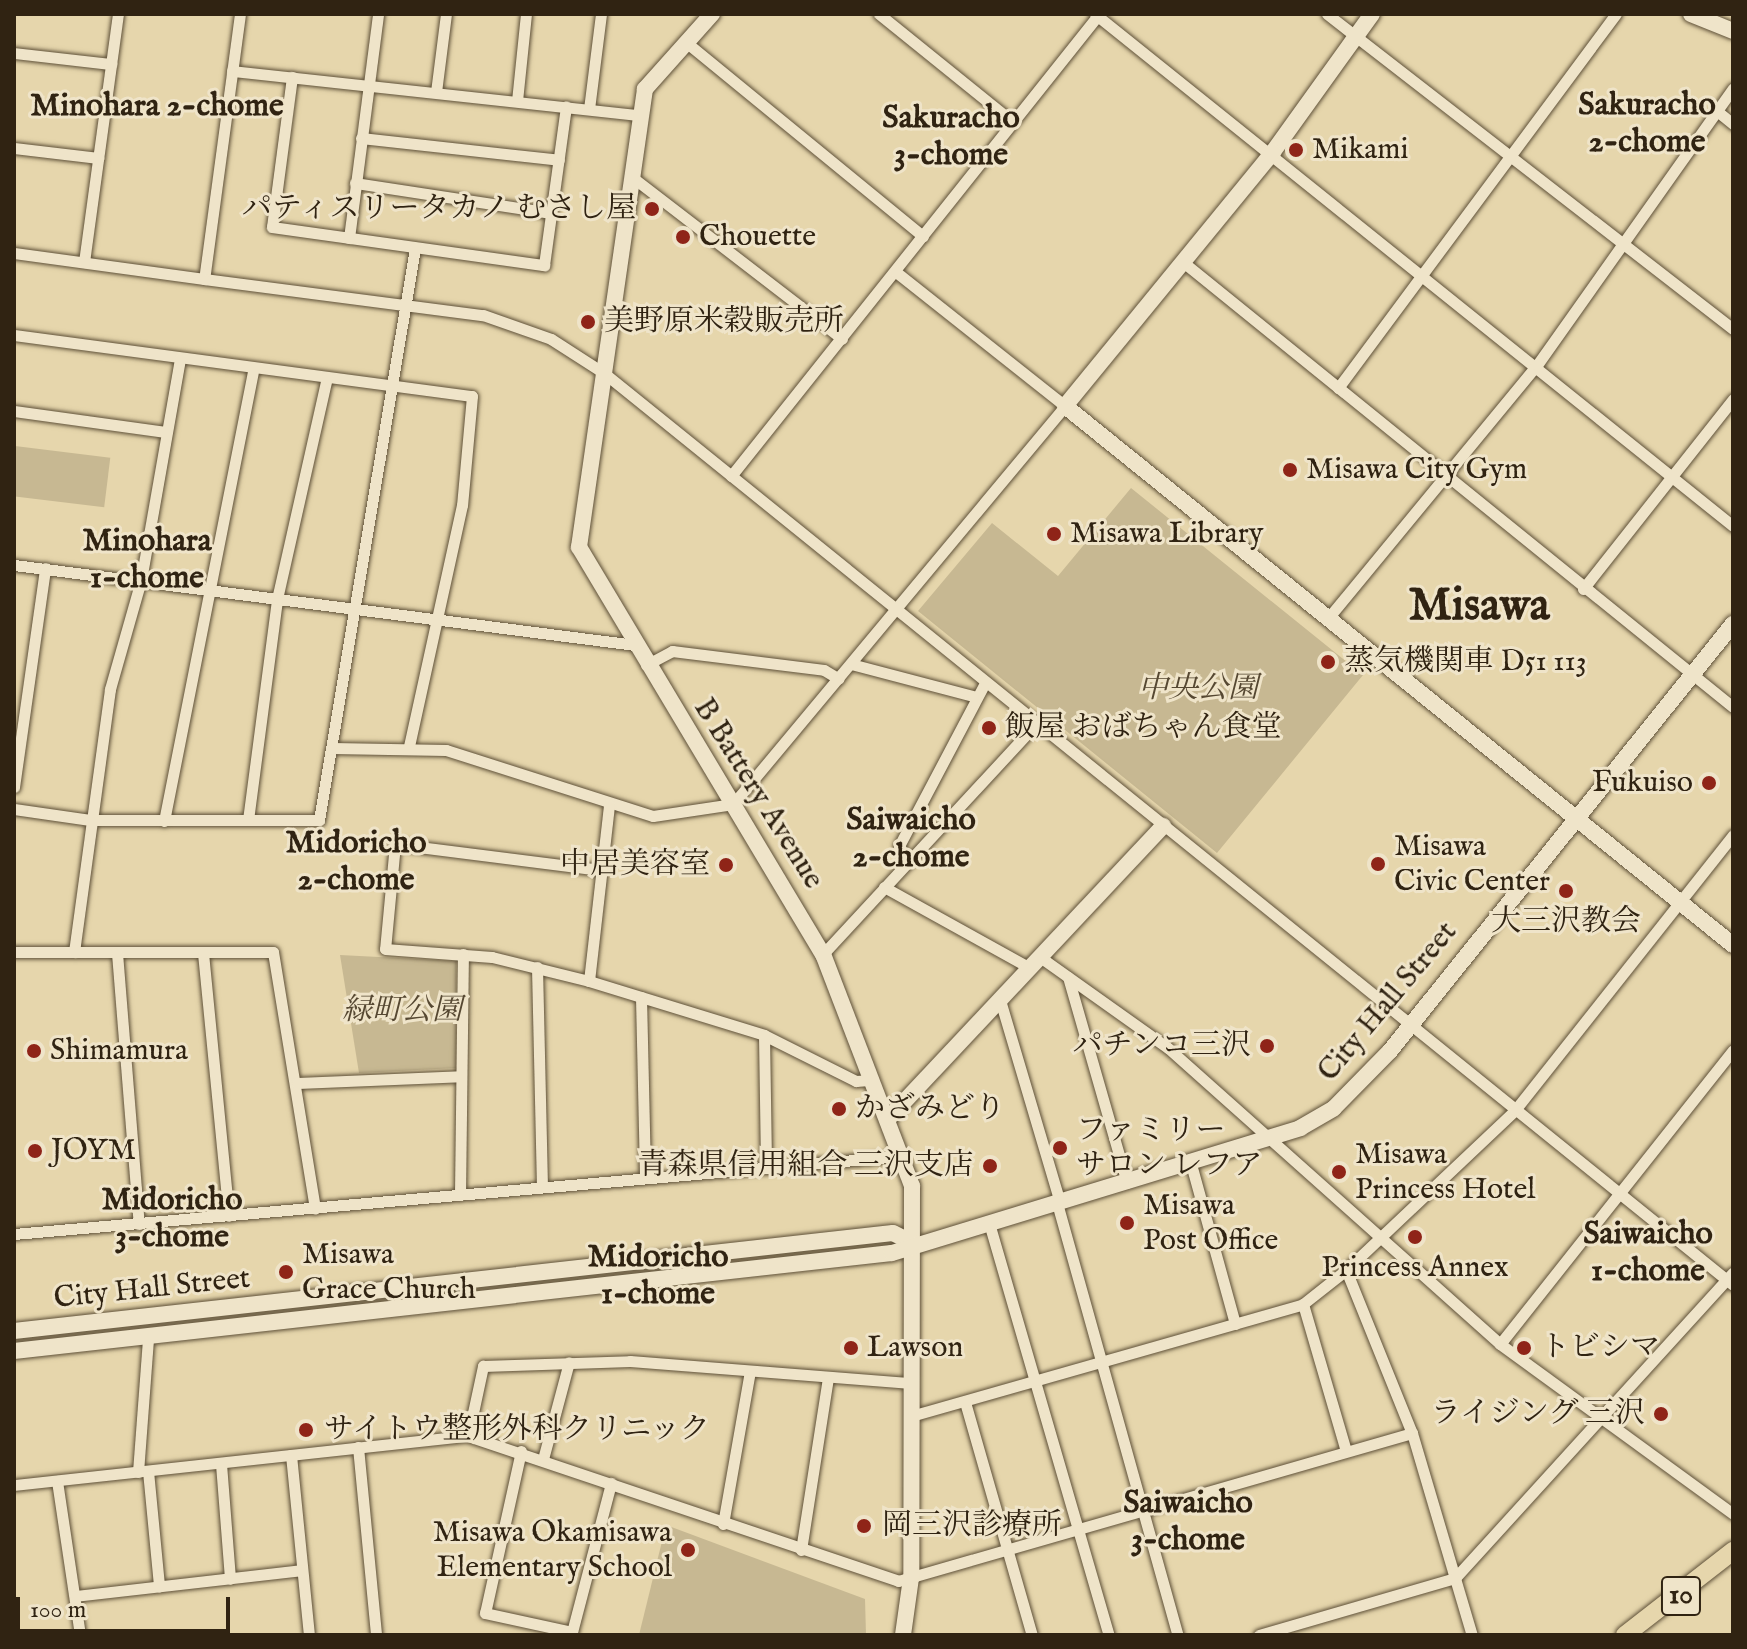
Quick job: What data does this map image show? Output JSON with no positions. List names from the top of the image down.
{
  "streets": {
    "main road": ["10"],
    "street": ["B Battery Avenue", "City Hall Street"]
  },
  "crossings": [
    ["B Battery Avenue", "City Hall Street"]
  ],
  "districts": [
    "Minohara 2-chome",
    "Sakuracho 2-chome",
    "Sakuracho 3-chome",
    "Minohara 1-chome",
    "Misawa",
    "Saiwaicho 2-chome",
    "Midoricho 2-chome",
    "Midoricho 3-chome",
    "Saiwaicho 1-chome",
    "Midoricho 1-chome",
    "Saiwaicho 3-chome"
  ],
  "parks": ["中央公園", "緑町公園"],
  "places": [
    "Mikami",
    "パティスリータカノ むさし屋",
    "Chouette",
    "美野原米穀販売所",
    "Misawa City Gym",
    "Misawa Library",
    "蒸気機関車 D51 113",
    "飯屋 おばちゃん食堂",
    "Fukuiso",
    "Misawa Civic Center",
    "中居美容室",
    "大三沢教会",
    "パチンコ三沢",
    "Shimamura",
    "かざみどり",
    "ファミリー サロン レフア",
    "JOYM",
    "青森県信用組合 三沢支店",
    "Misawa Princess Hotel",
    "Misawa Post Office",
    "Princess Annex",
    "Misawa Grace Church",
    "Lawson",
    "トビシマ",
    "ライジング 三沢",
    "サイトウ整形外科クリニック",
    "岡三沢診療所",
    "Misawa Okamisawa Elementary School"
  ],
  "scale_bar": "100 m"
}
